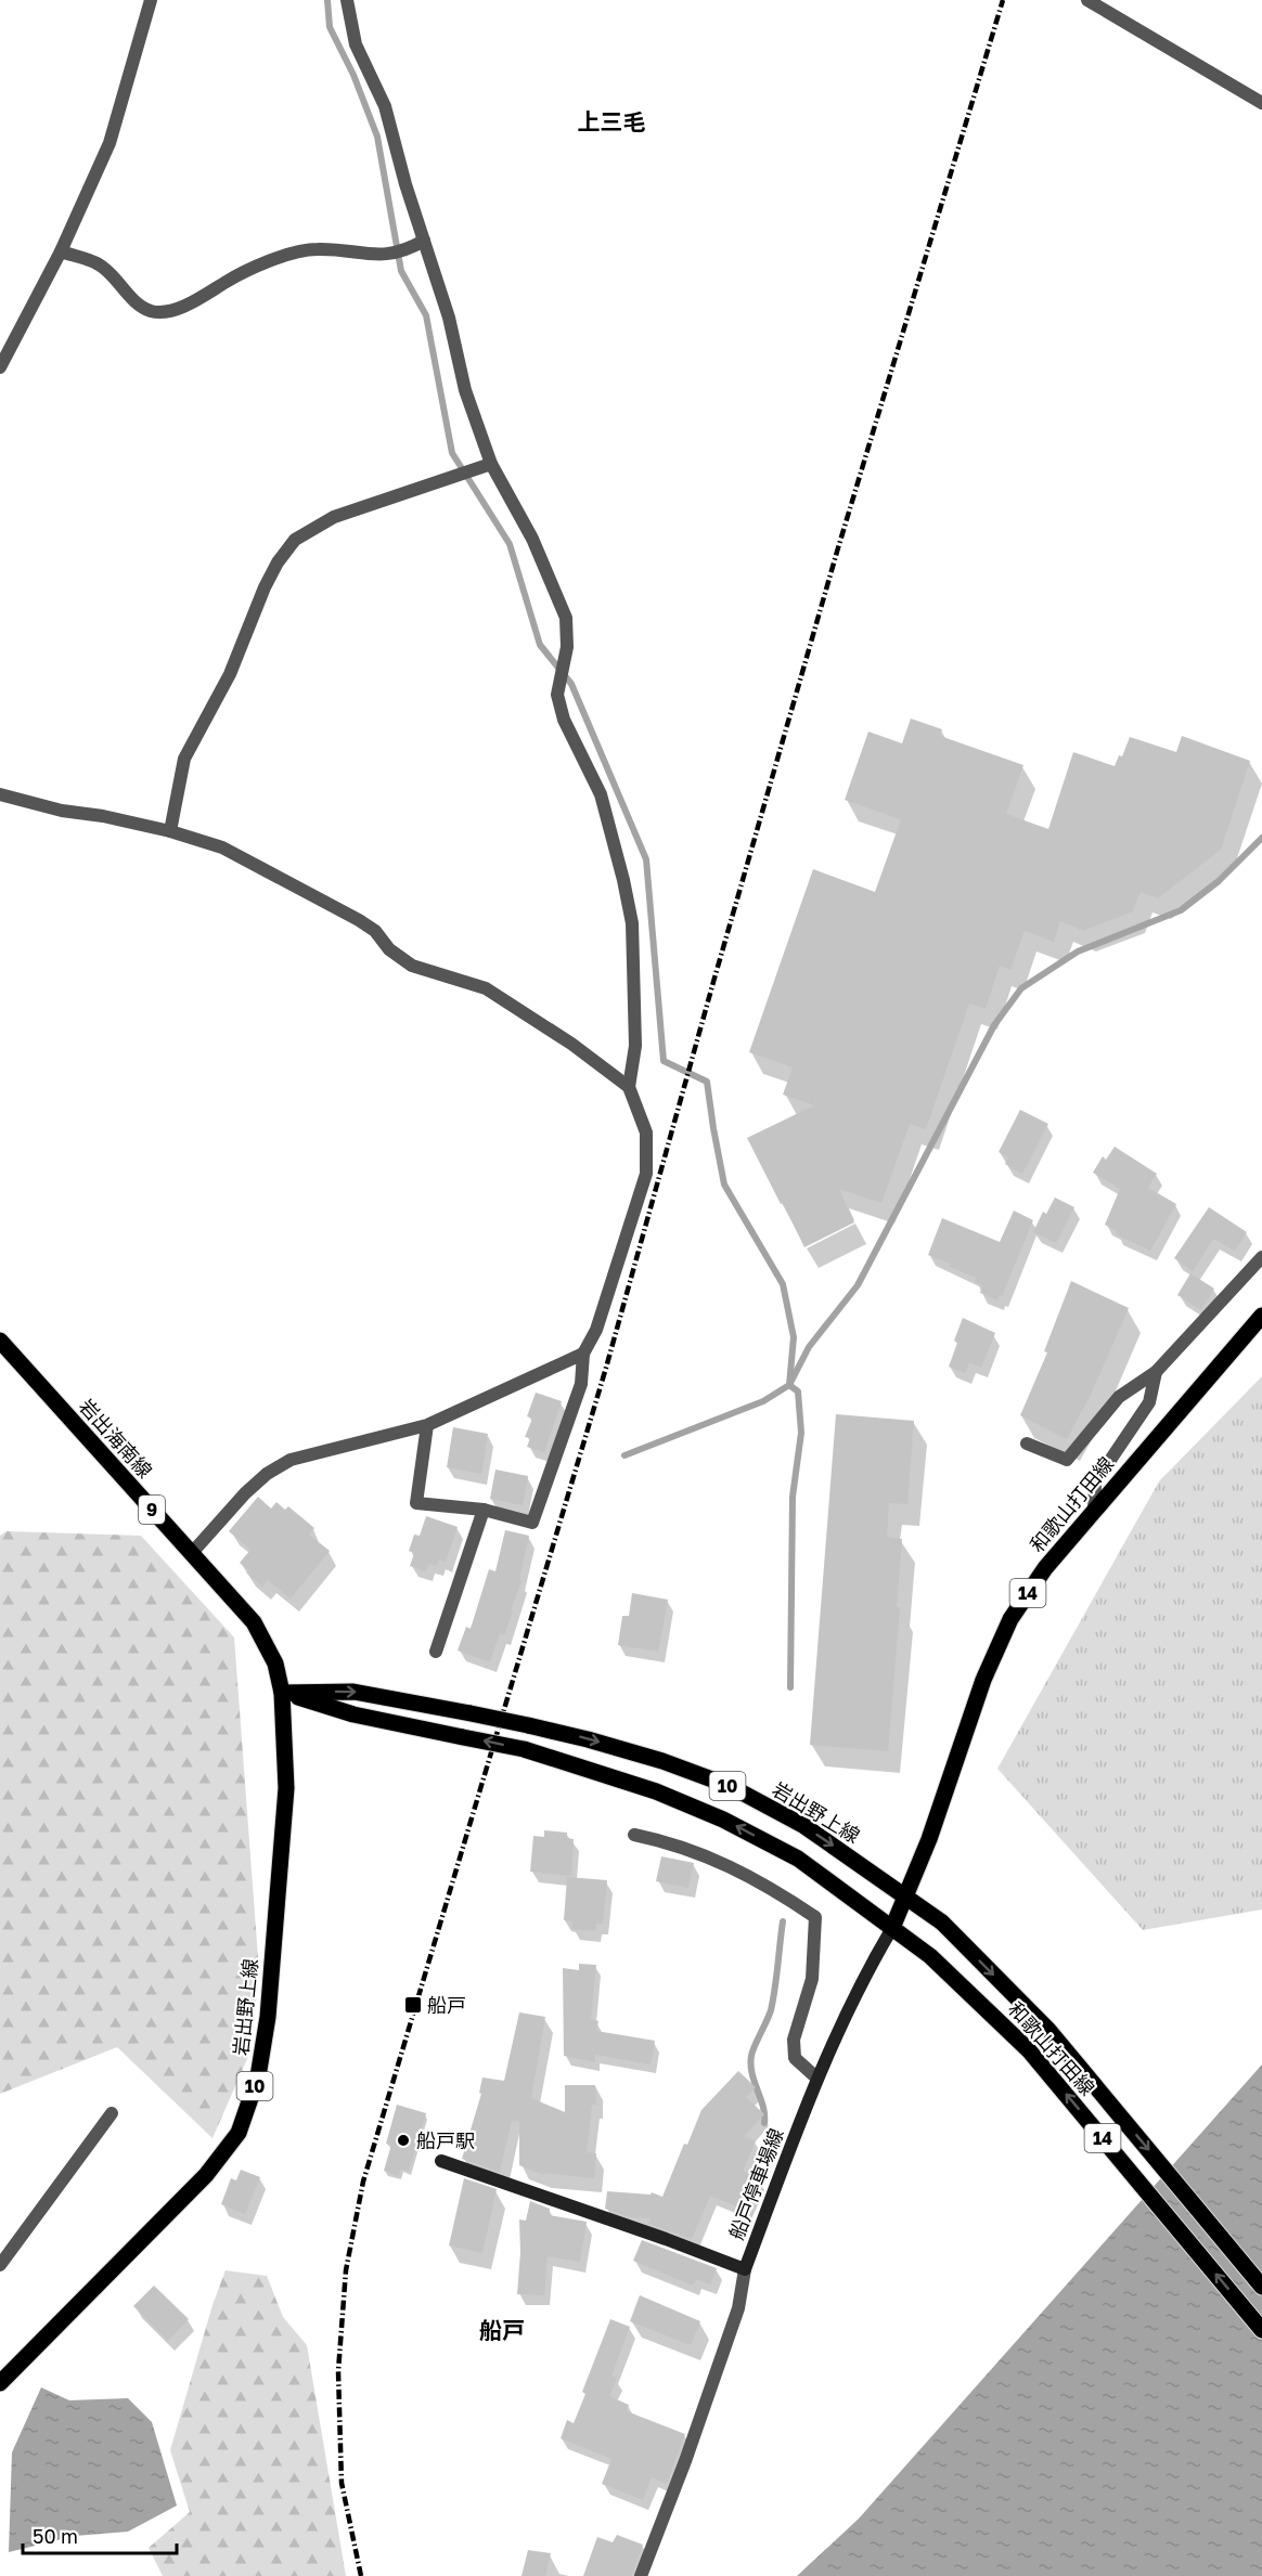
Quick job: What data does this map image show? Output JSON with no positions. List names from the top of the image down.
{
  "streets": {
    "main road": [
      "岩出海南線",
      "和歌山打田線",
      "9",
      "14",
      "10",
      "岩出野上線",
      "船戸停車場線"
    ]
  },
  "crossings": [
    ["岩出海南線", "10"],
    ["岩出海南線", "岩出野上線"],
    ["和歌山打田線", "10"],
    ["和歌山打田線", "岩出野上線"],
    ["和歌山打田線", "船戸停車場線"],
    ["10", "岩出野上線"],
    ["10", "船戸停車場線"]
  ],
  "districts": ["上三毛", "船戸"],
  "places": {
    "transit": ["船戸"],
    "other": ["船戸駅"]
  },
  "scale_bar": "50 m"
}
